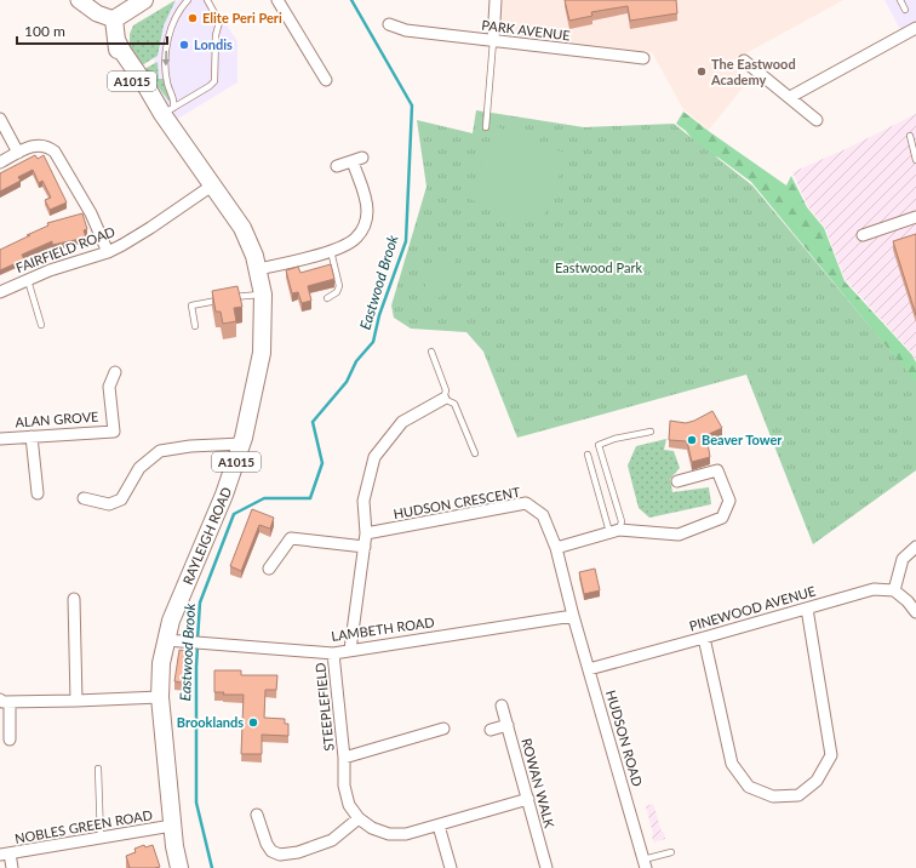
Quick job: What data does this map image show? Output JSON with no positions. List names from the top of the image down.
{
  "streets": {
    "main road": ["A1015", "RAYLEIGH ROAD"],
    "street": [
      "PARK AVENUE",
      "FAIRFIELD ROAD",
      "ALAN GROVE",
      "HUDSON CRESCENT",
      "PINEWOOD AVENUE",
      "LAMBETH ROAD",
      "STEEPLEFIELD",
      "HUDSON ROAD",
      "ROWAN WALK",
      "NOBLES GREEN ROAD"
    ]
  },
  "crossings": [
    ["FAIRFIELD ROAD", "RAYLEIGH ROAD"],
    ["HUDSON CRESCENT", "LAMBETH ROAD"],
    ["HUDSON CRESCENT", "HUDSON ROAD"],
    ["RAYLEIGH ROAD", "LAMBETH ROAD"],
    ["RAYLEIGH ROAD", "NOBLES GREEN ROAD"],
    ["PINEWOOD AVENUE", "HUDSON ROAD"],
    ["LAMBETH ROAD", "STEEPLEFIELD"],
    ["LAMBETH ROAD", "HUDSON ROAD"],
    ["STEEPLEFIELD", "ROWAN WALK"]
  ],
  "water": ["Eastwood Brook"],
  "parks": ["Eastwood Park"],
  "places": [
    "Elite Peri Peri",
    "Londis",
    "The Eastwood Academy",
    "Beaver Tower",
    "Brooklands"
  ],
  "scale_bar": "100 m"
}
